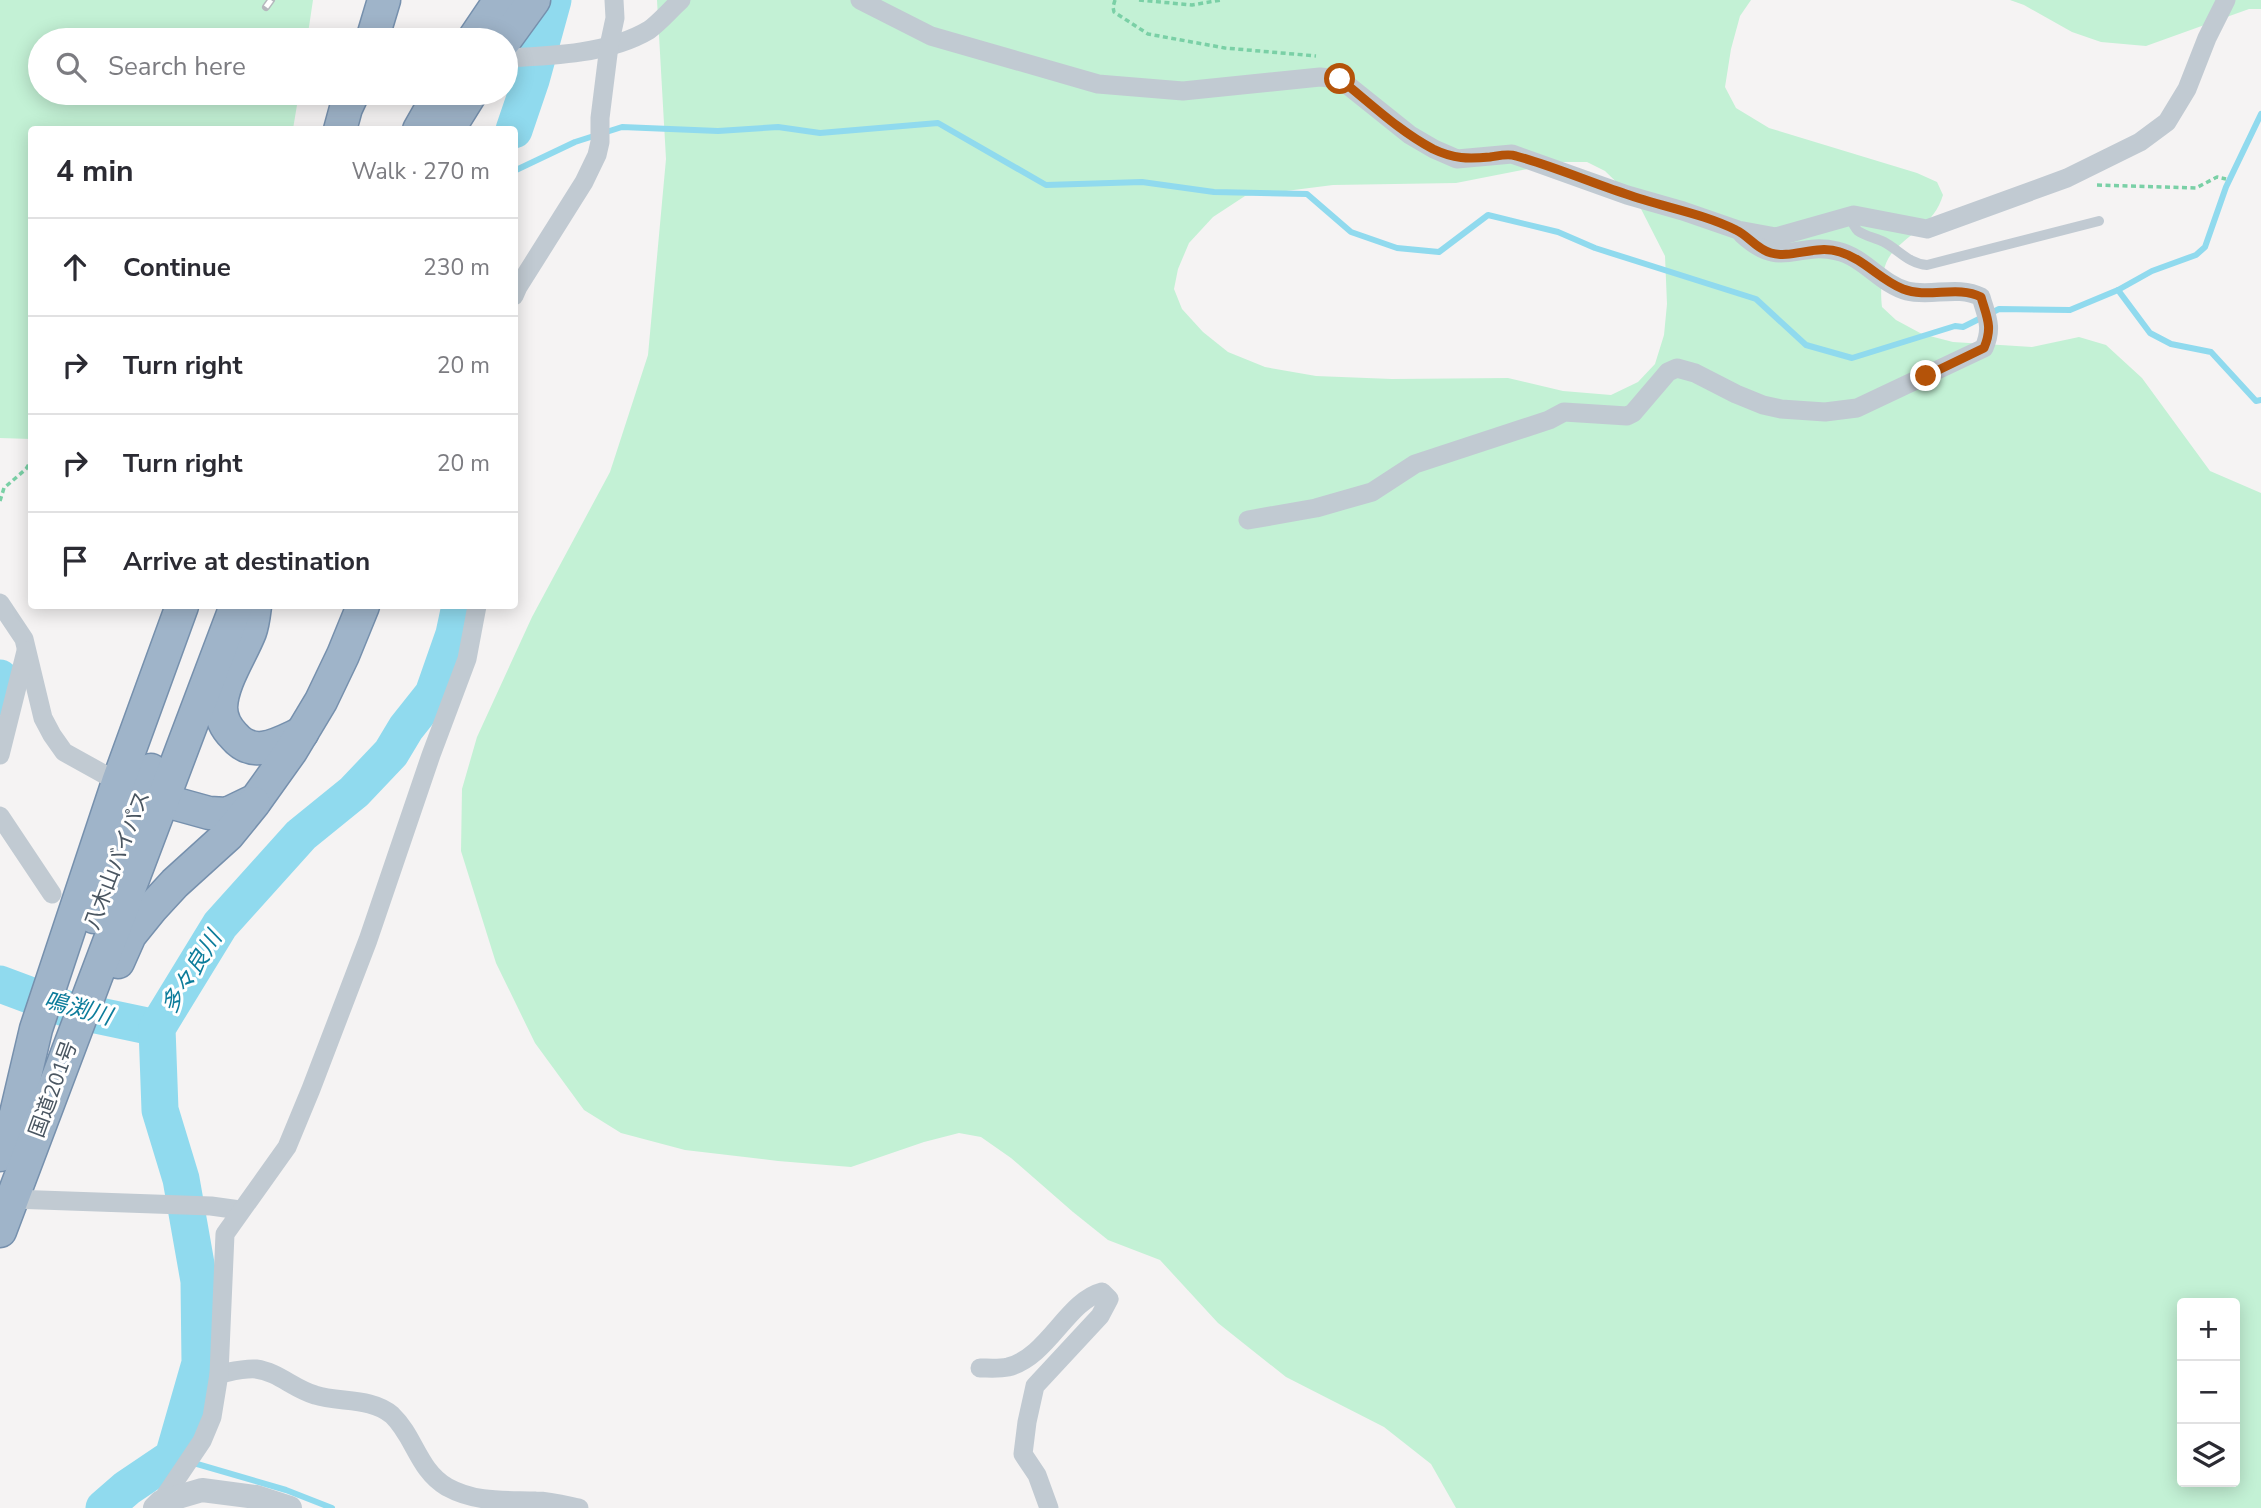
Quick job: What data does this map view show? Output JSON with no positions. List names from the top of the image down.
{
  "streets": {
    "highway": ["八木山バイパス", "国道201号"]
  },
  "crossings": [
    ["八木山バイパス", "国道201号"]
  ],
  "water": ["多々良川", "鳴渕川"],
  "page": {
    "search": "Search here",
    "heading": ["4 min", "Walk · 270 m"],
    "list": [
      ["Continue", "230 m"],
      ["Turn right", "20 m"],
      ["Turn right", "20 m"],
      "Arrive at destination"
    ],
    "map_buttons": ["+", "−"]
  }
}
